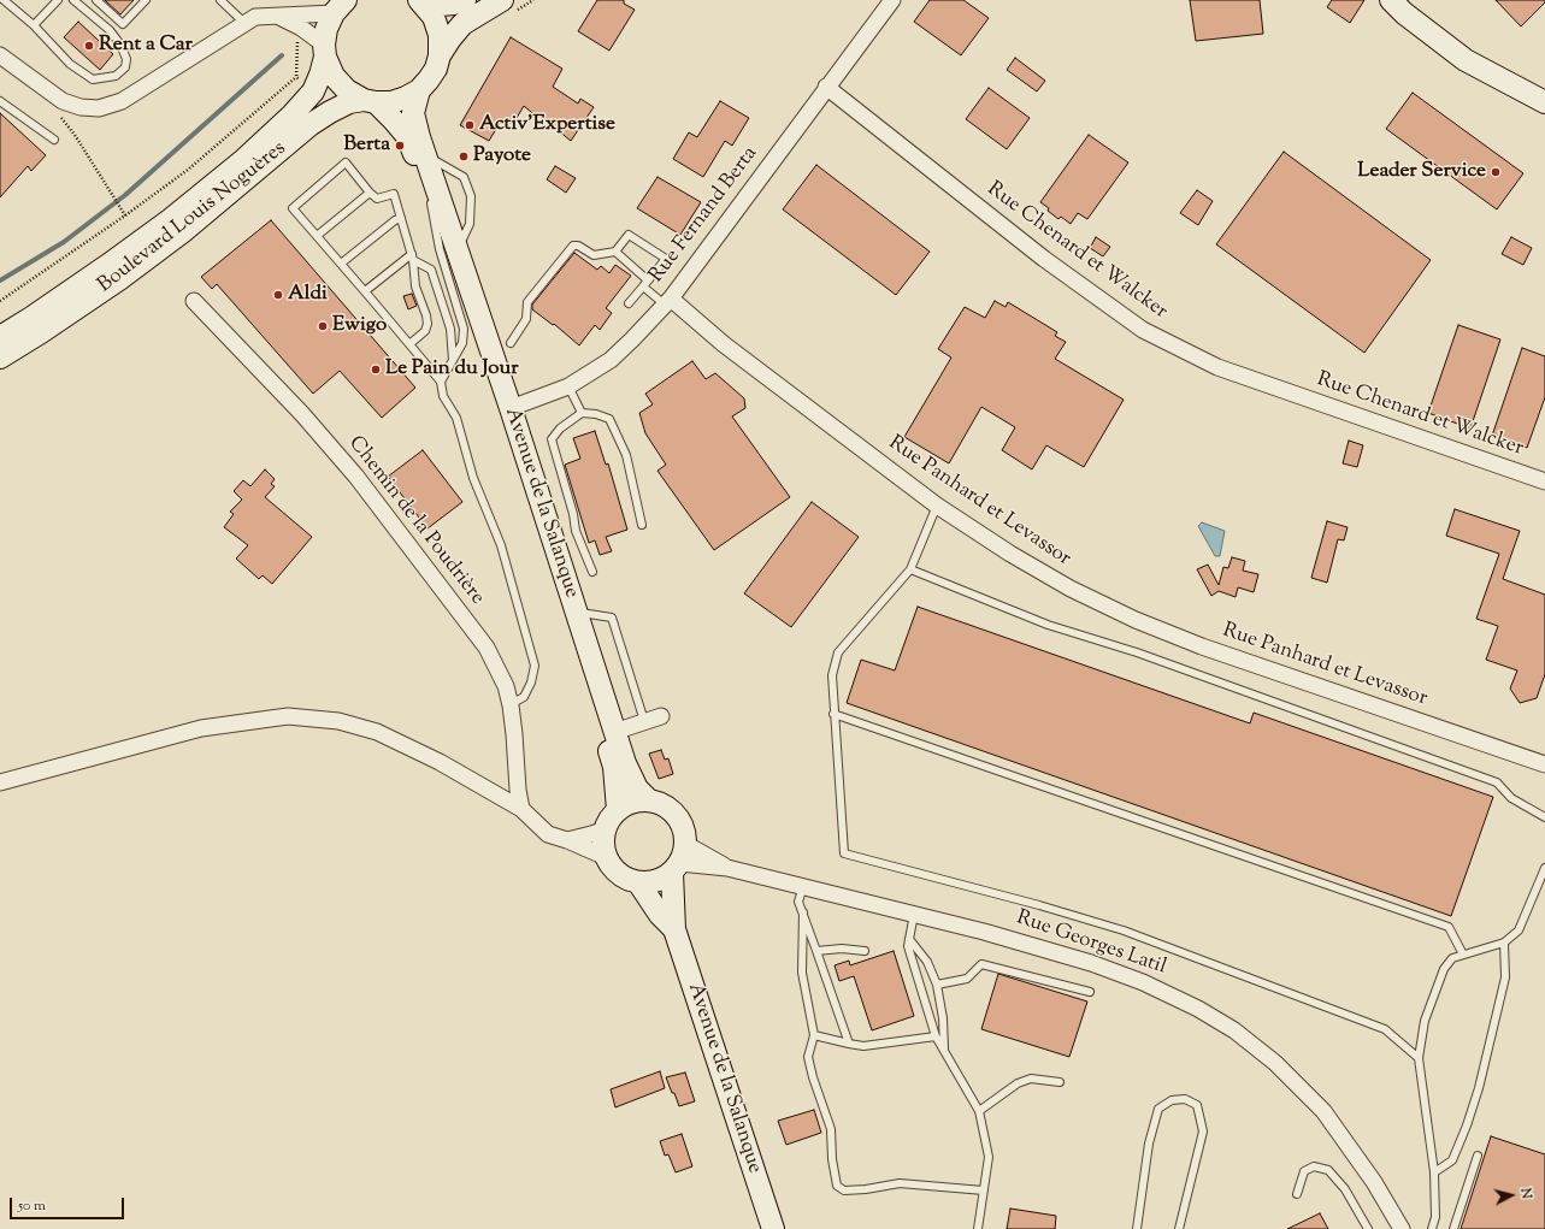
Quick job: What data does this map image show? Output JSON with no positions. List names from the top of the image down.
{
  "streets": {
    "main road": ["Boulevard Louis Noguères", "Avenue de la Salanque"],
    "street": [
      "Rue Fernand Berta",
      "Rue Chenard et Walcker",
      "Rue Panhard et Levassor",
      "Chemin de la Poudrière",
      "Rue Georges Latil"
    ]
  },
  "crossings": [
    ["Rue Fernand Berta", "Rue Chenard et Walcker"],
    ["Rue Fernand Berta", "Rue Panhard et Levassor"],
    ["Rue Fernand Berta", "Avenue de la Salanque"],
    ["Boulevard Louis Noguères", "Avenue de la Salanque"],
    ["Avenue de la Salanque", "Rue Georges Latil"]
  ],
  "places": [
    "Rent a Car",
    "Activ'Expertise",
    "Berta",
    "Payote",
    "Leader Service",
    "Aldi",
    "Ewigo",
    "Le Pain du Jour"
  ],
  "scale_bar": "50 m",
  "north": "right"
}
